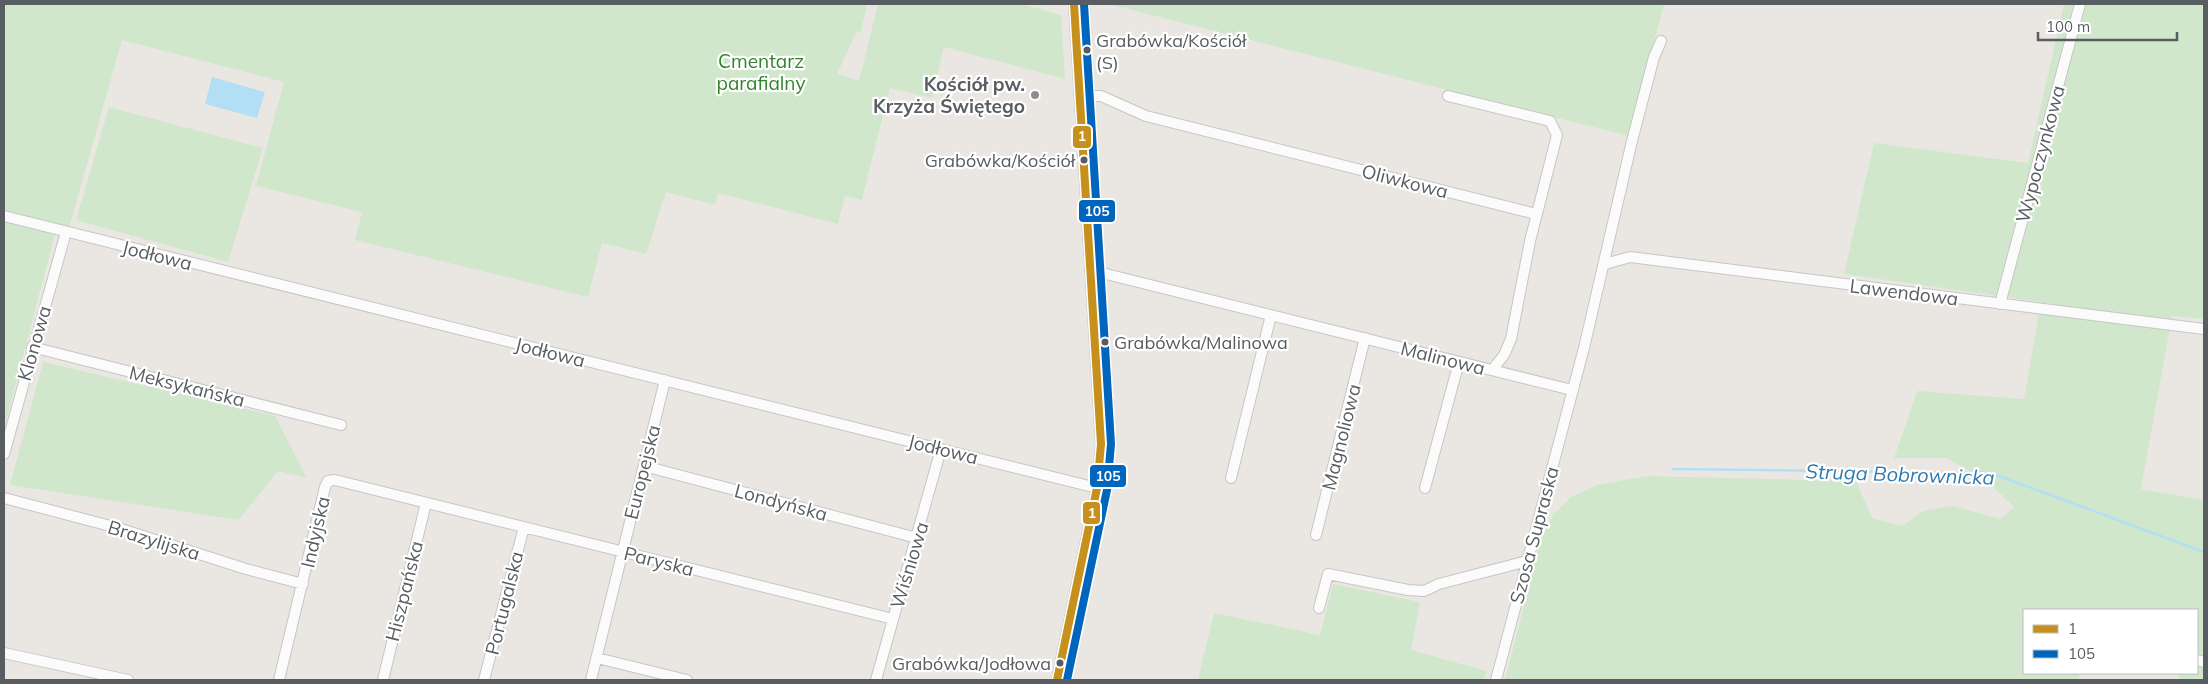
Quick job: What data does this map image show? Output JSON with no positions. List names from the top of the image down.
{
  "streets": {
    "street": [
      "Wypoczynkowa",
      "Oliwkowa",
      "Jodłowa",
      "Lawendowa",
      "Klonowa",
      "Malinowa",
      "Meksykańska",
      "Magnoliowa",
      "Europejska",
      "Londyńska",
      "Indyjska",
      "Szosa Supraska",
      "Brazylijska",
      "Paryska",
      "Wiśniowa",
      "Hiszpańska",
      "Portugalska"
    ]
  },
  "crossings": [
    ["Wypoczynkowa", "Lawendowa"],
    ["Jodłowa", "Klonowa"],
    ["Jodłowa", "Europejska"],
    ["Jodłowa", "Wiśniowa"],
    ["Klonowa", "Meksykańska"],
    ["Malinowa", "Magnoliowa"],
    ["Malinowa", "Szosa Supraska"],
    ["Europejska", "Londyńska"],
    ["Europejska", "Paryska"],
    ["Londyńska", "Wiśniowa"],
    ["Indyjska", "Brazylijska"],
    ["Indyjska", "Paryska"],
    ["Indyjska", "Hiszpańska"],
    ["Paryska", "Wiśniowa"],
    ["Paryska", "Hiszpańska"],
    ["Paryska", "Portugalska"]
  ],
  "water": ["Struga Bobrownicka"],
  "parks": ["Cmentarz parafialny"],
  "places": [
    "Grabówka/Kościół (S)",
    "Kościół pw. Krzyża Świętego",
    "Grabówka/Kościół",
    "Grabówka/Malinowa",
    "Grabówka/Jodłowa"
  ],
  "lines": ["transit line 1", "transit line 105"],
  "legend": ["1", "105"],
  "scale_bar": "100 m"
}
